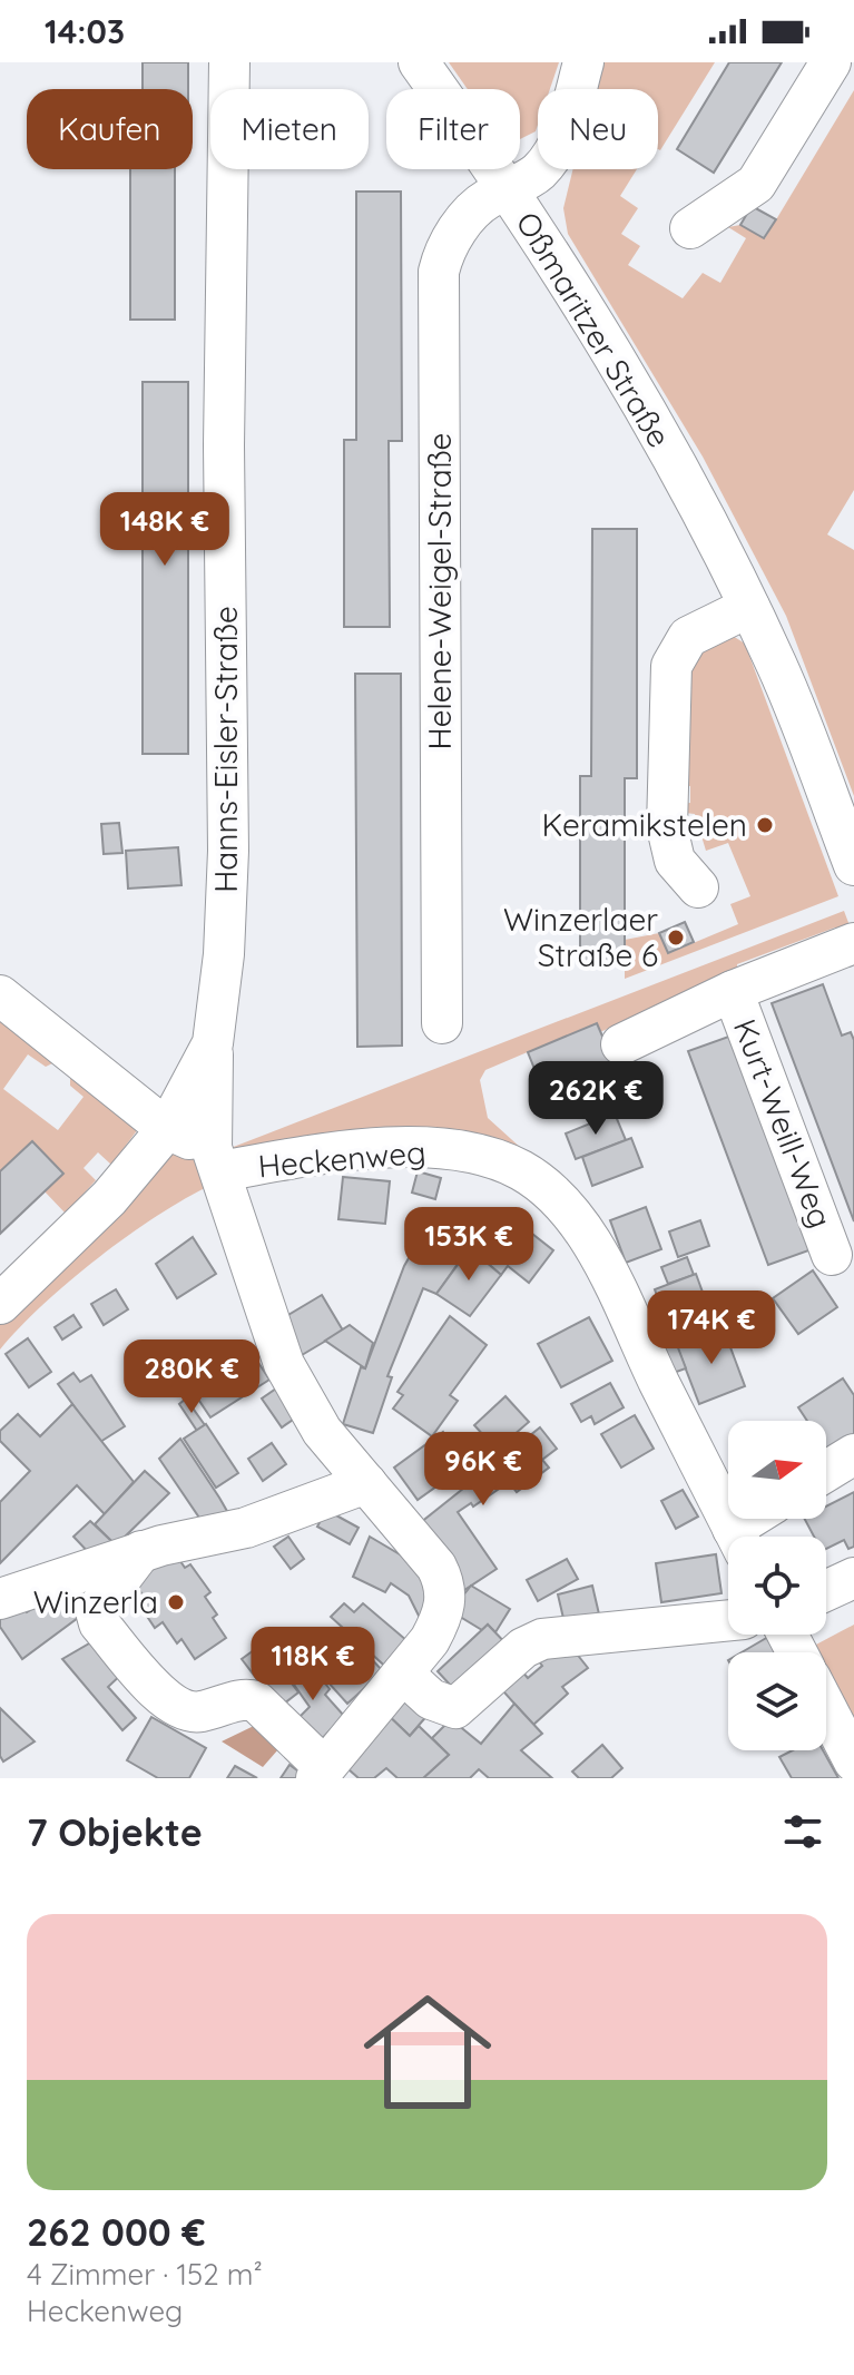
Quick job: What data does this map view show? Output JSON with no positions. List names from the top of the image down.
{
  "streets": {
    "street": [
      "Oßmaritzer Straße",
      "Helene-Weigel-Straße",
      "Hanns-Eisler-Straße",
      "Kurt-Weill-Weg",
      "Heckenweg"
    ]
  },
  "crossings": [
    ["Oßmaritzer Straße", "Helene-Weigel-Straße"]
  ],
  "places": ["Keramikstelen", "Winzerlaer Straße 6", "Winzerla"],
  "north": "right",
  "page": {
    "status": "14:03",
    "chip": [
      "Kaufen",
      "Mieten",
      "Filter",
      "Neu"
    ],
    "price": [
      "148K €",
      "262K €",
      "153K €",
      "174K €",
      "280K €",
      "96K €",
      "118K €"
    ],
    "heading": "7 Objekte",
    "list": [
      {
        "name": "262 000 €",
        "note": "4 Zimmer · 152 m² · Heckenweg"
      }
    ]
  }
}
